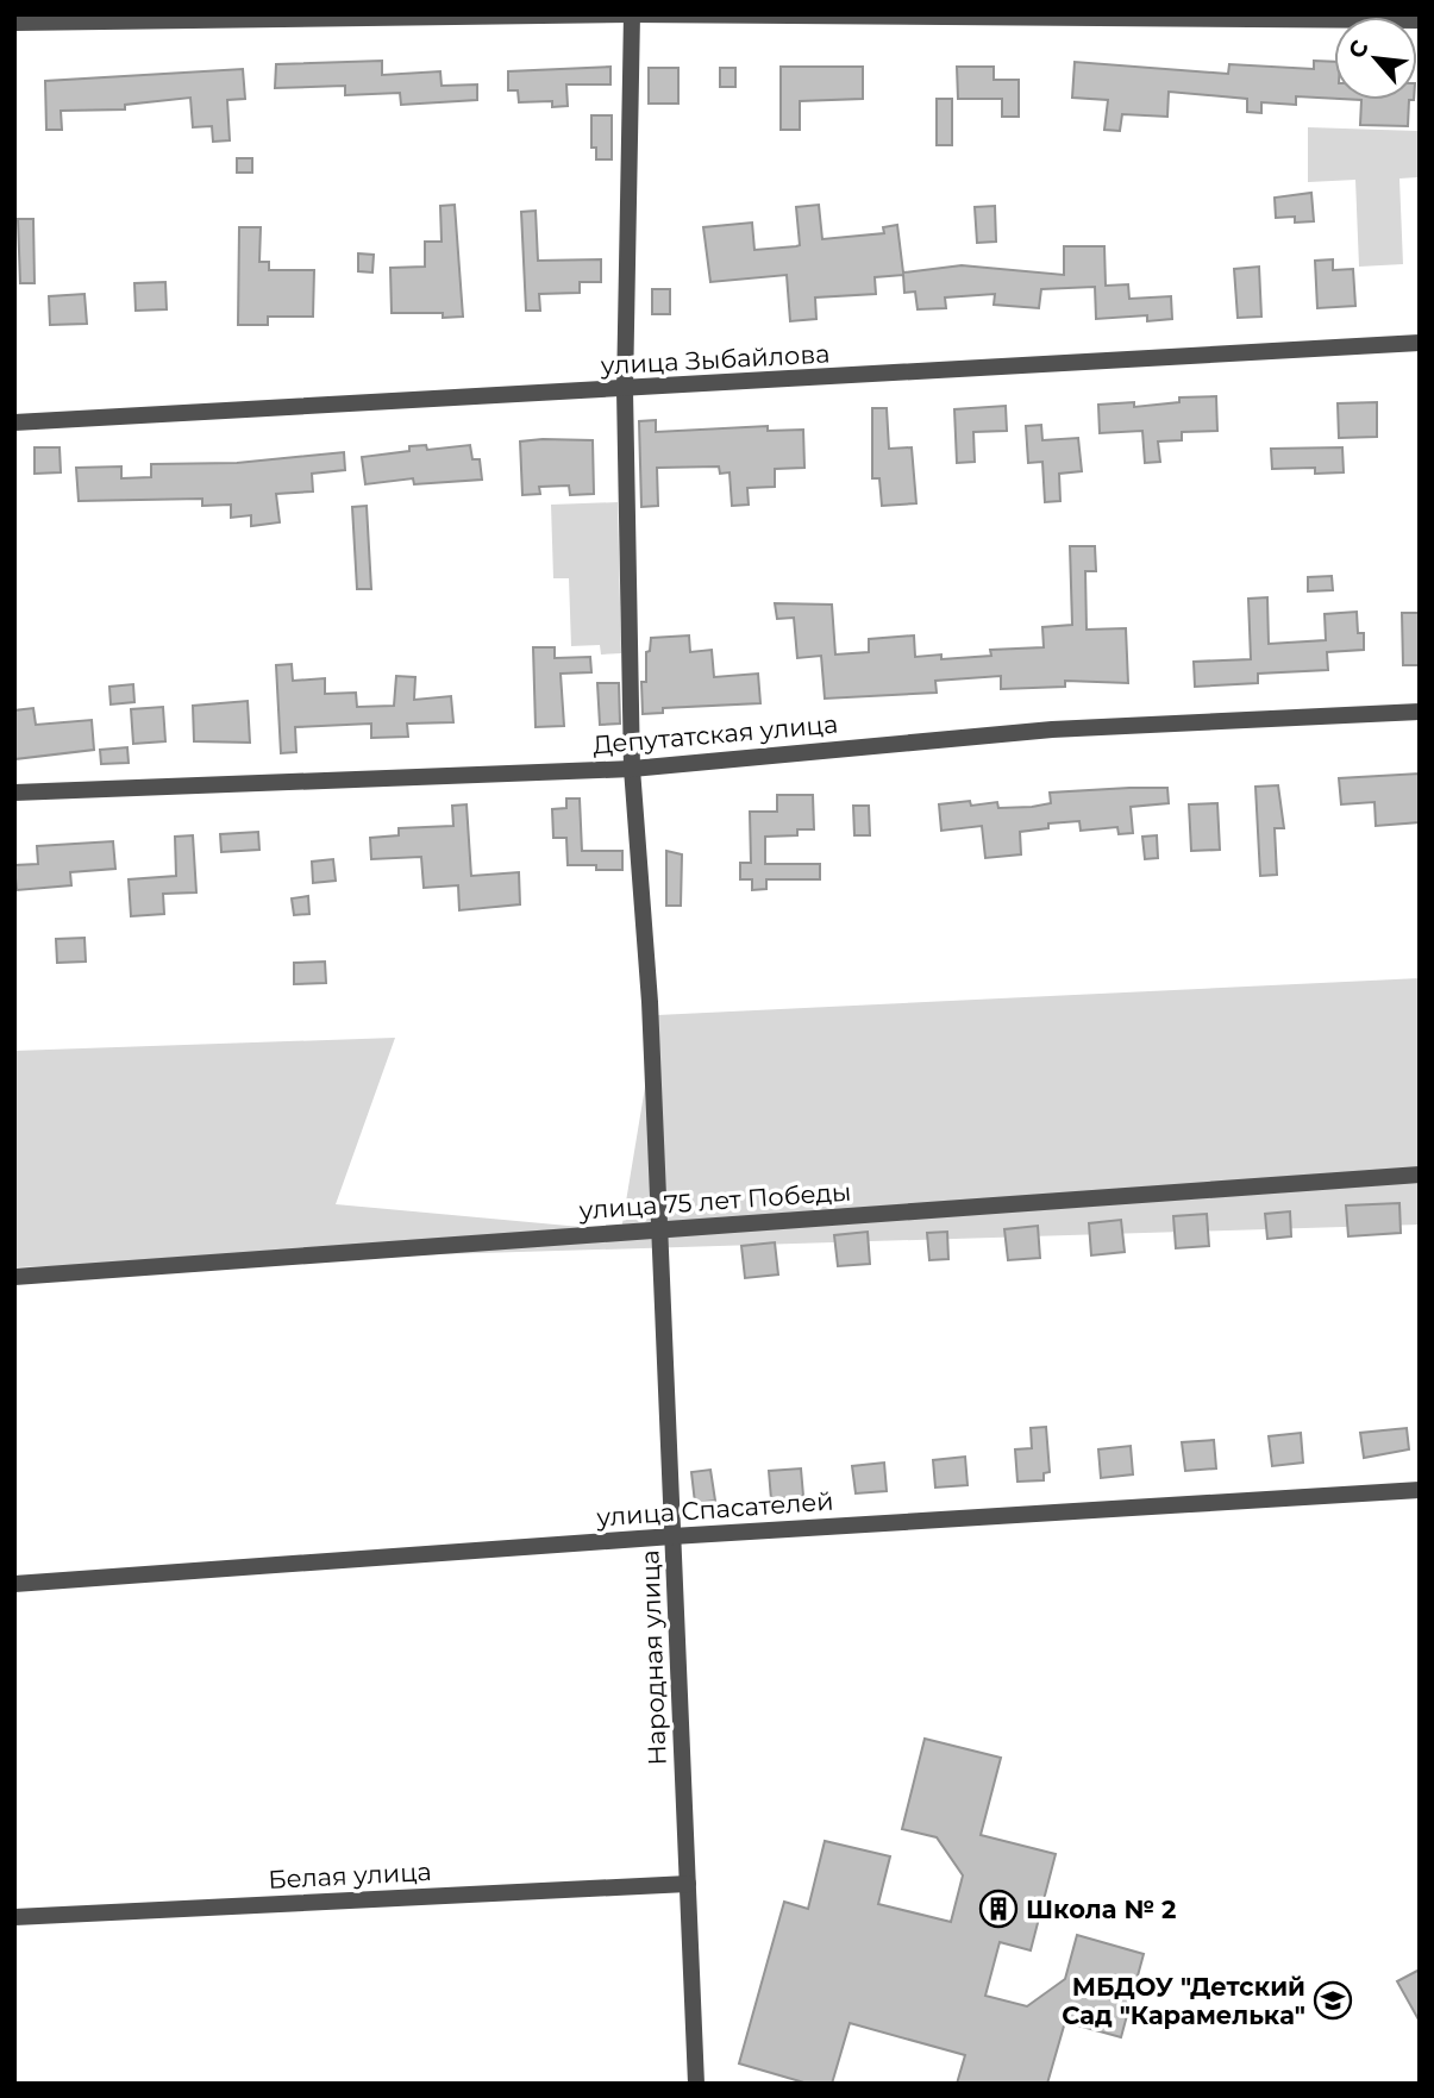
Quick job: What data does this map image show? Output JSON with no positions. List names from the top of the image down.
{
  "streets": {
    "street": [
      "улица Зыбайлова",
      "Депутатская улица",
      "улица 75 лет Победы",
      "улица Спасателей",
      "Народная улица",
      "Белая улица"
    ]
  },
  "crossings": [
    ["улица Зыбайлова", "Народная улица"],
    ["Депутатская улица", "Народная улица"],
    ["улица 75 лет Победы", "Народная улица"],
    ["улица Спасателей", "Народная улица"],
    ["Народная улица", "Белая улица"]
  ],
  "places": {
    "building": ["Школа № 2"],
    "school or university": ["МБДОУ \"Детский Сад \"Карамелька\""]
  },
  "north": "top left"
}
